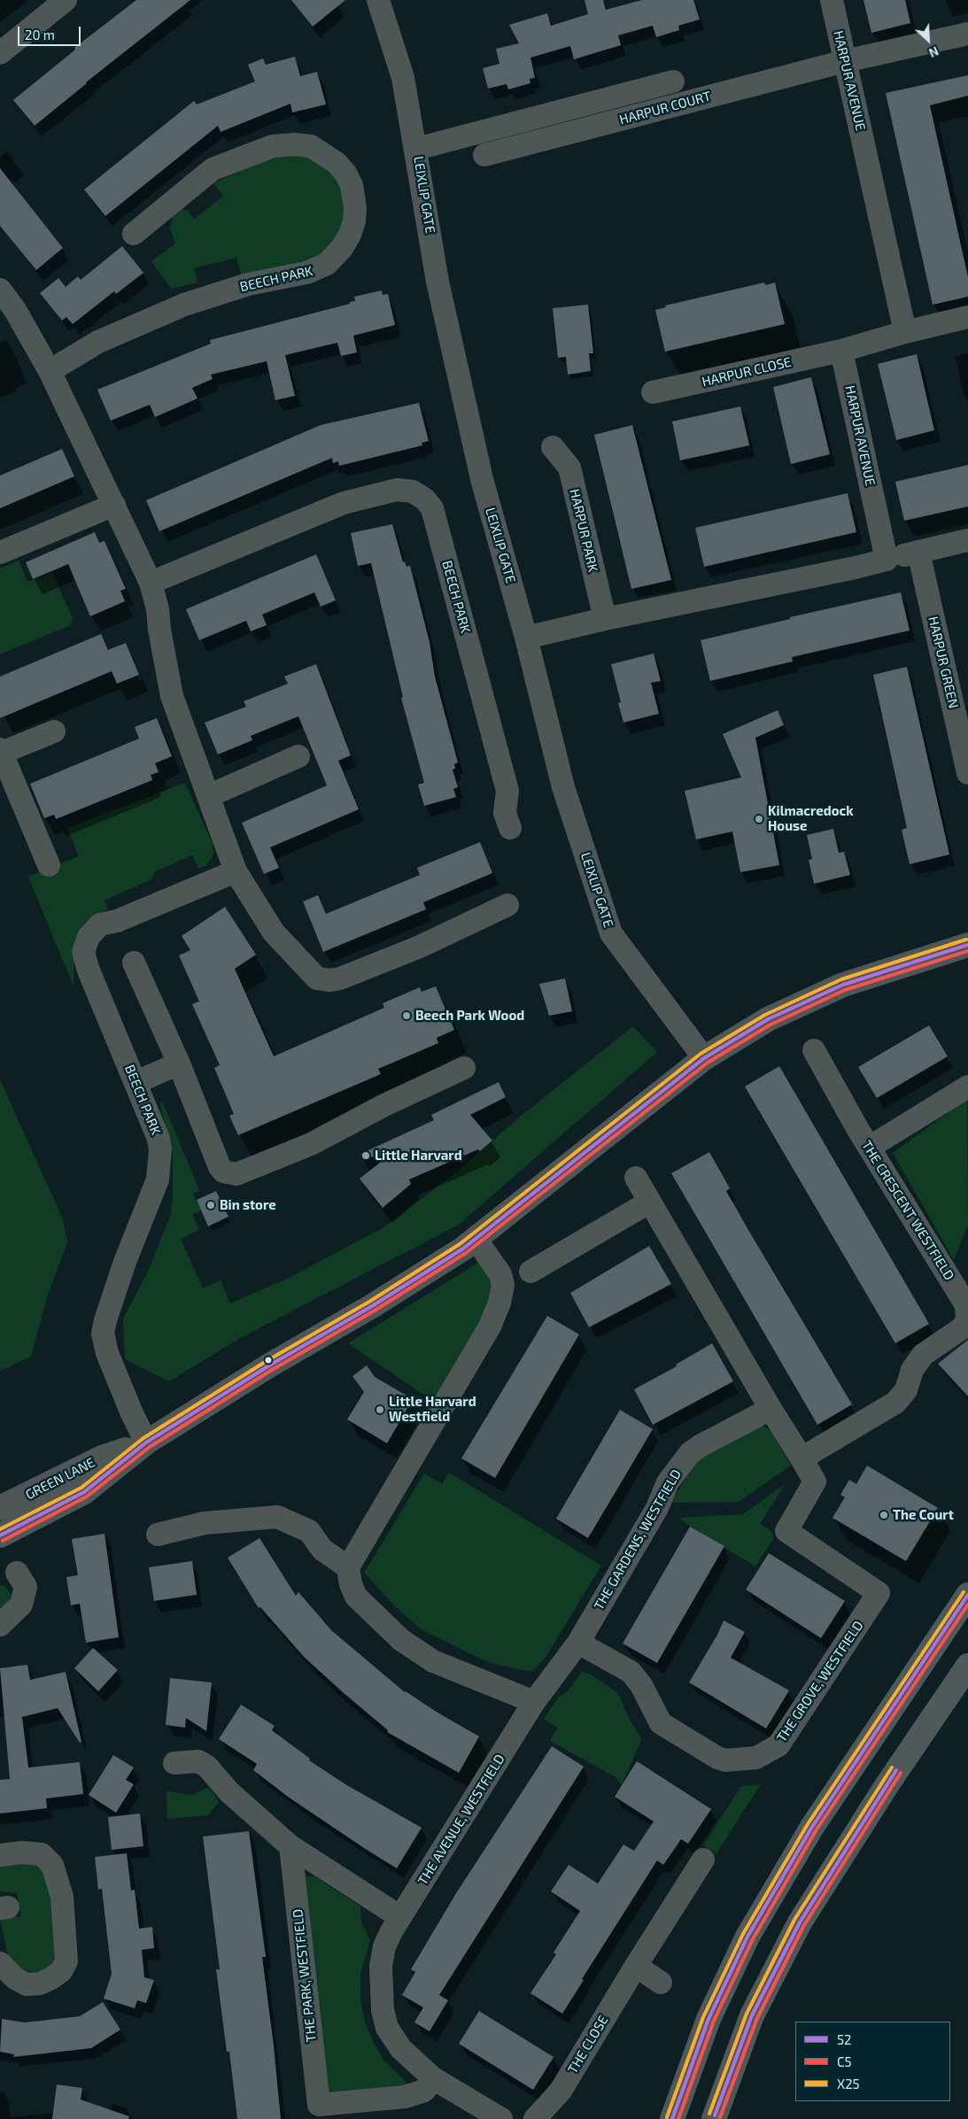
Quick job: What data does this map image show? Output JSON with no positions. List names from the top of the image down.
{
  "streets": {
    "street": [
      "HARPUR AVENUE",
      "HARPUR COURT",
      "LEIXLIP GATE",
      "BEECH PARK",
      "HARPUR CLOSE",
      "HARPUR PARK",
      "HARPUR GREEN",
      "THE CRESCENT WESTFIELD",
      "GREEN LANE",
      "THE GARDENS, WESTFIELD",
      "THE GROVE, WESTFIELD",
      "THE AVENUE, WESTFIELD",
      "THE PARK, WESTFIELD",
      "THE CLOSE"
    ]
  },
  "crossings": [
    ["HARPUR AVENUE", "HARPUR COURT"],
    ["HARPUR AVENUE", "HARPUR CLOSE"],
    ["LEIXLIP GATE", "GREEN LANE"],
    ["BEECH PARK", "GREEN LANE"],
    ["THE CRESCENT WESTFIELD", "THE GROVE, WESTFIELD"],
    ["THE GARDENS, WESTFIELD", "THE GROVE, WESTFIELD"],
    ["THE GARDENS, WESTFIELD", "THE AVENUE, WESTFIELD"],
    ["THE AVENUE, WESTFIELD", "THE PARK, WESTFIELD"]
  ],
  "places": [
    "Kilmacredock House",
    "Beech Park Wood",
    "Little Harvard",
    "Bin store",
    "Little Harvard Westfield",
    "The Court"
  ],
  "lines": ["transit line X25", "transit line 52", "transit line C5"],
  "legend": ["52", "C5", "X25"],
  "scale_bar": "20 m",
  "north": "bottom right"
}
